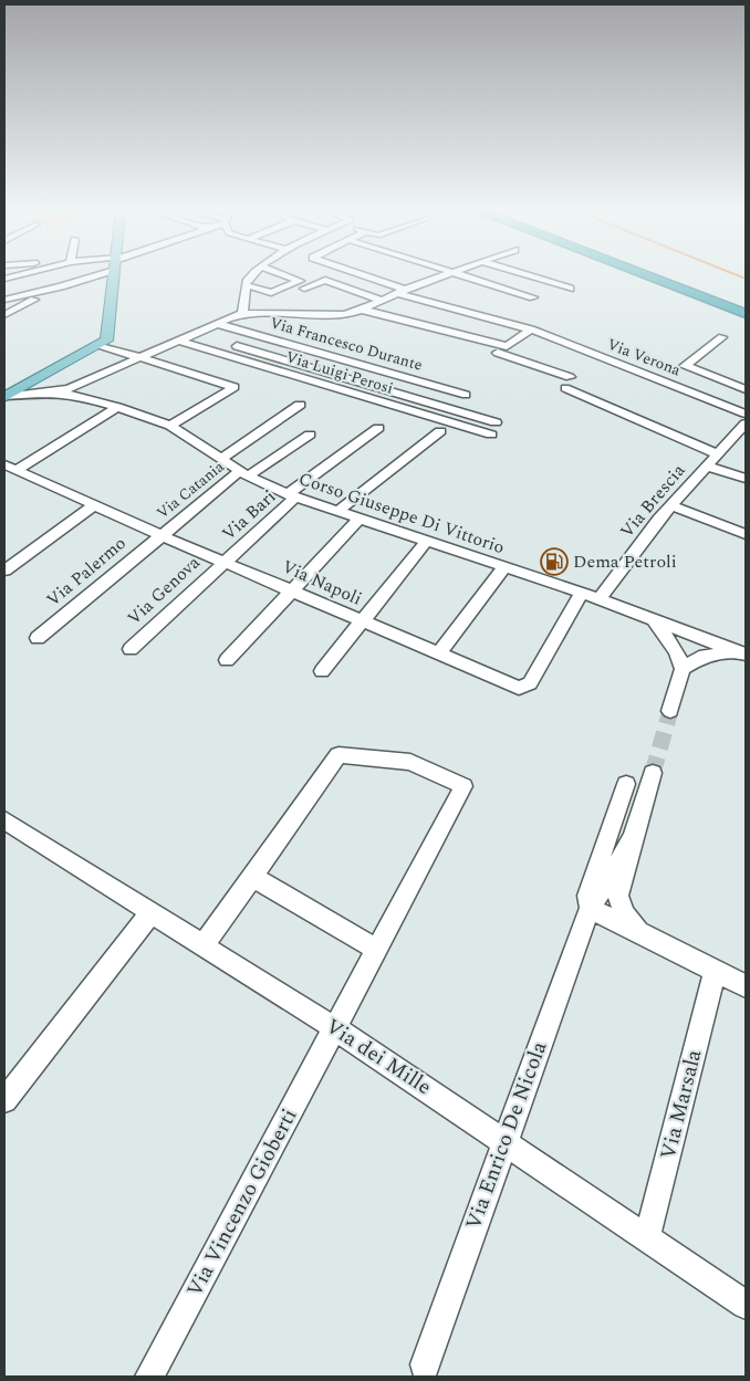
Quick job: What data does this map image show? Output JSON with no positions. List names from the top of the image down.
{
  "streets": {
    "street": [
      "Via Francesco Durante",
      "Via Verona",
      "Via Luigi Perosi",
      "Via Catania",
      "Via Brescia",
      "Corso Giuseppe Di Vittorio",
      "Via Bari",
      "Via Palermo",
      "Via Napoli",
      "Via Genova",
      "Via dei Mille",
      "Via Marsala",
      "Via Enrico De Nicola",
      "Via Vincenzo Gioberti"
    ]
  },
  "crossings": [
    ["Via Catania", "Corso Giuseppe Di Vittorio"],
    ["Via Catania", "Via Palermo"],
    ["Via Catania", "Via Napoli"],
    ["Via Brescia", "Corso Giuseppe Di Vittorio"],
    ["Corso Giuseppe Di Vittorio", "Via Bari"],
    ["Corso Giuseppe Di Vittorio", "Via Napoli"],
    ["Via Bari", "Via Napoli"],
    ["Via Bari", "Via Genova"],
    ["Via Palermo", "Via Napoli"],
    ["Via Napoli", "Via Genova"],
    ["Via dei Mille", "Via Marsala"],
    ["Via dei Mille", "Via Enrico De Nicola"],
    ["Via dei Mille", "Via Vincenzo Gioberti"]
  ],
  "places": {
    "fuel station": ["Dema Petroli"]
  }
}
